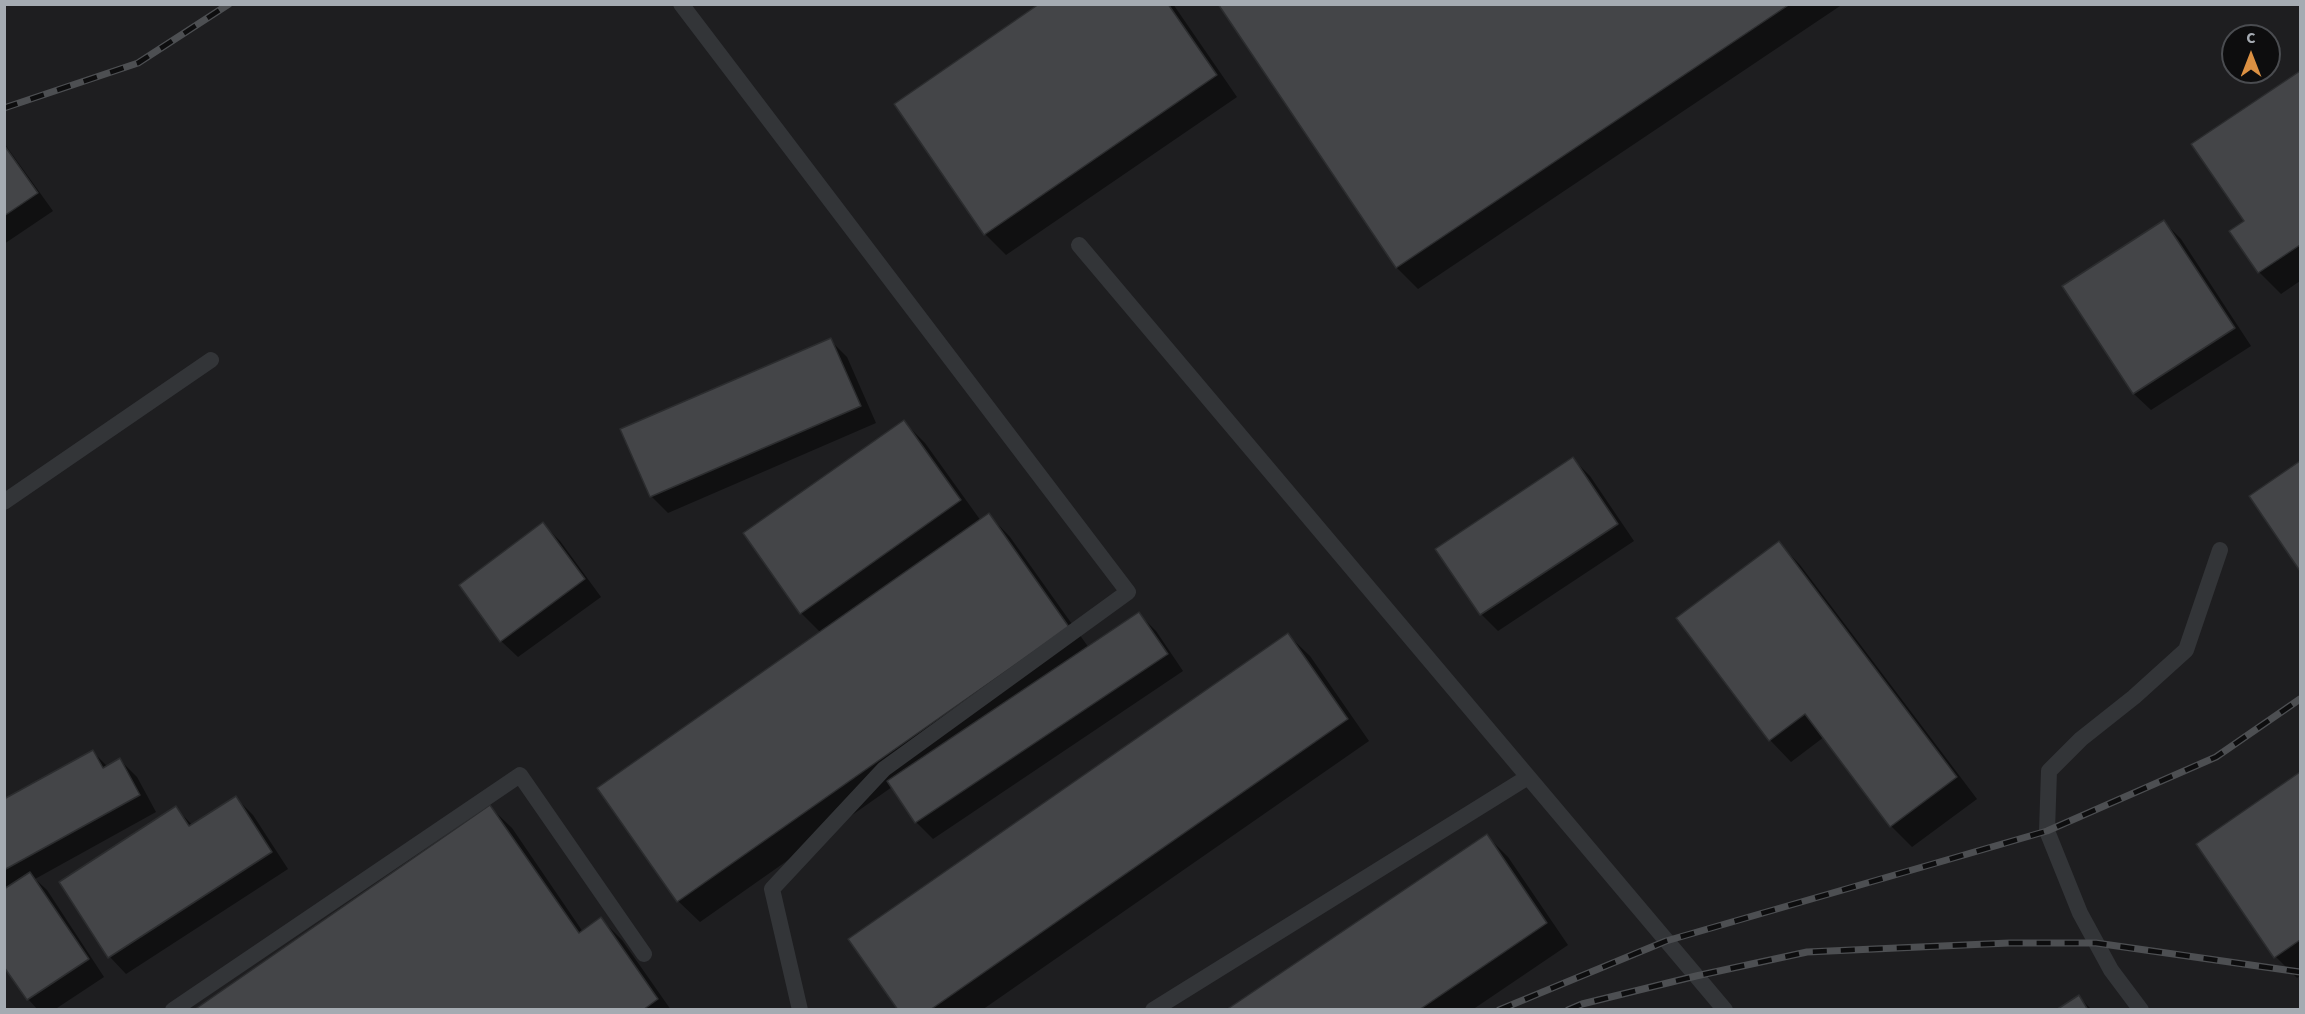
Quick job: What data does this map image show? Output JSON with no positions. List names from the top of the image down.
{
  "north": "top"
}
